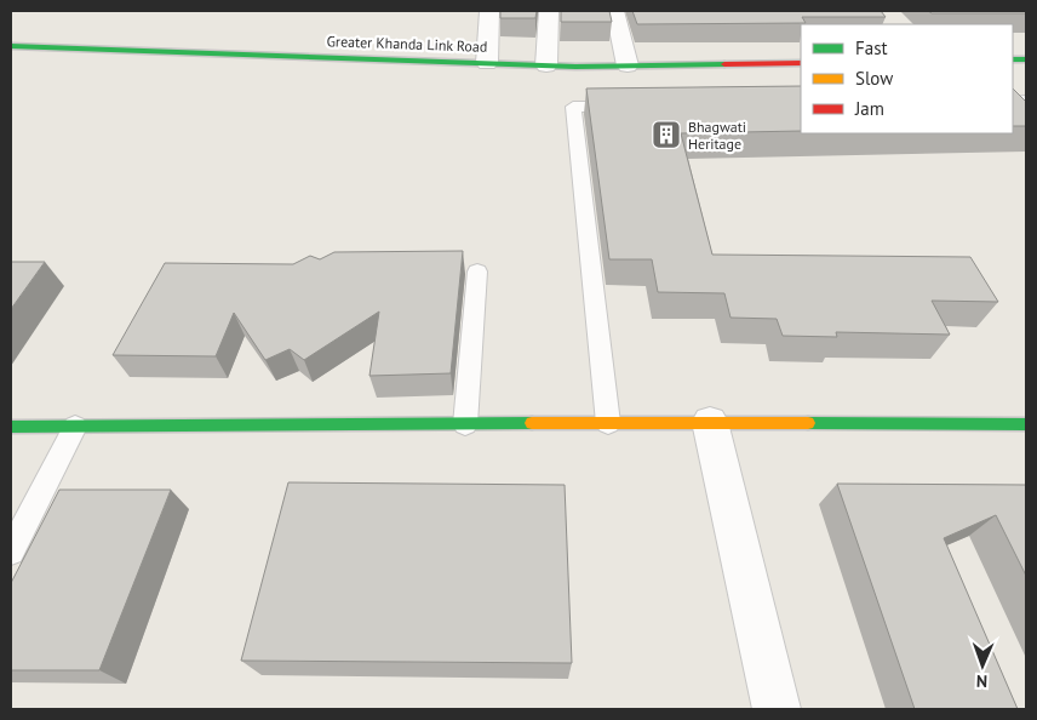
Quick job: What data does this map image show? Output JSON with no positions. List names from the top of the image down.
{
  "streets": {
    "street": ["Greater Khanda Link Road"]
  },
  "places": {
    "building": ["Bhagwati Heritage"]
  },
  "legend": ["Fast", "Slow", "Jam"],
  "north": "bottom"
}
